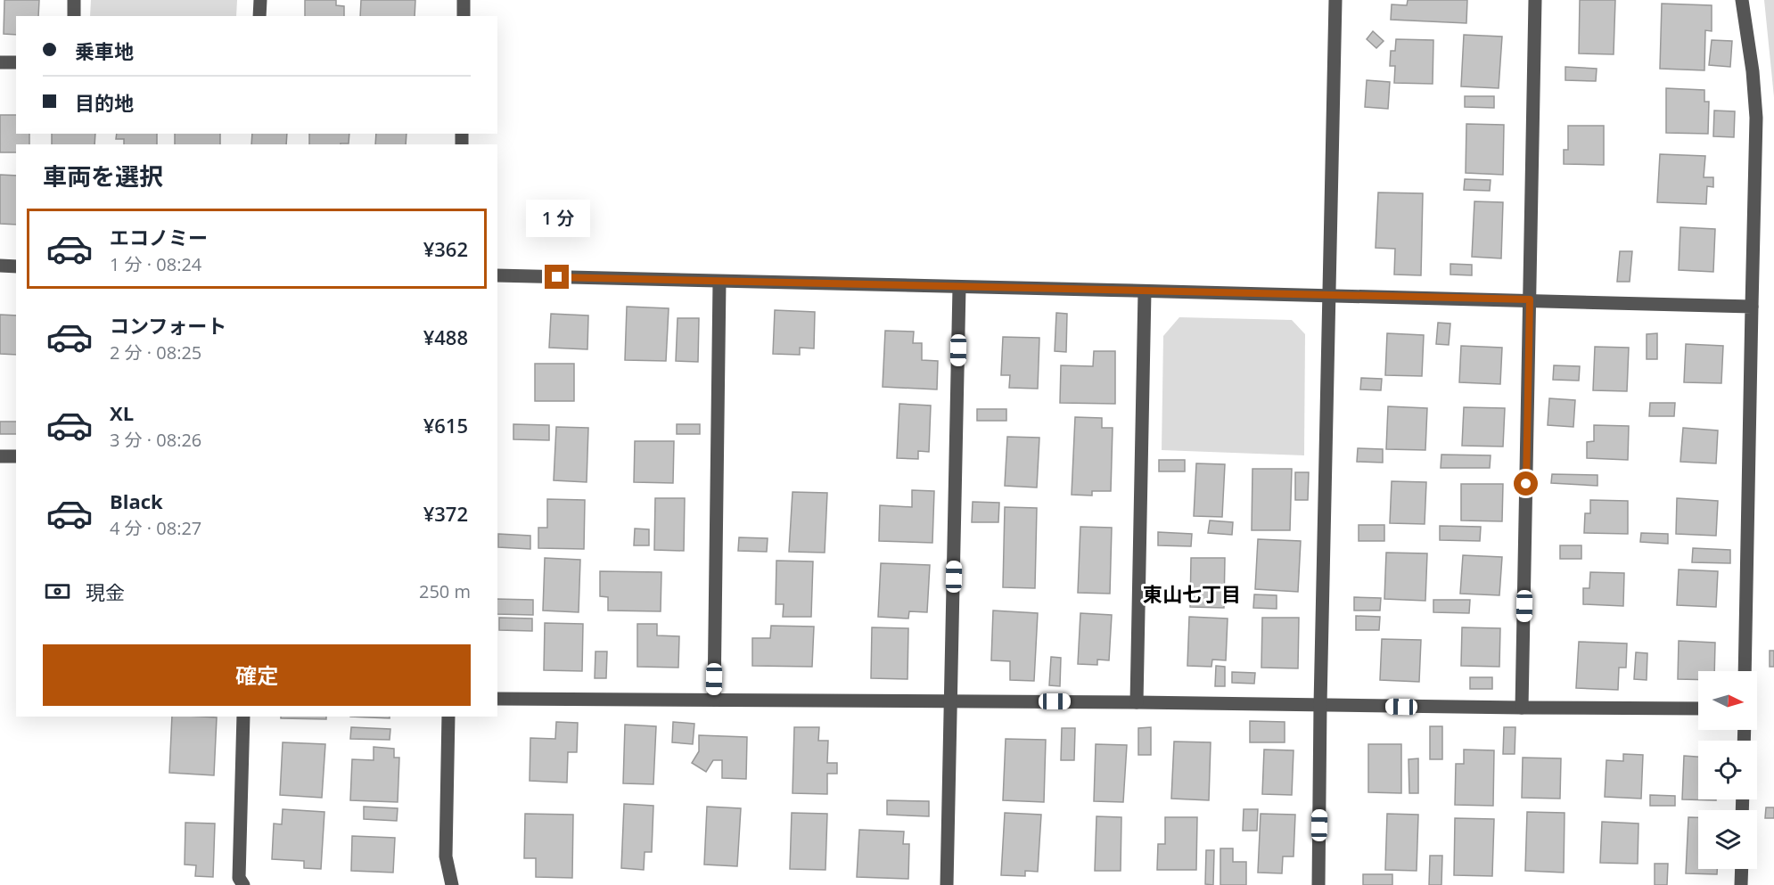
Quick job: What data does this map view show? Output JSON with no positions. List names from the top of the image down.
{
  "districts": ["東山七丁目"],
  "north": "right",
  "page": {
    "banner": ["乗車地", "目的地"],
    "heading": "車両を選択",
    "bubble": "1 分",
    "list": [
      {
        "name": "エコノミー",
        "note": "1 分 · 08:24",
        "value": "¥362"
      },
      {
        "name": "コンフォート",
        "note": "2 分 · 08:25",
        "value": "¥488"
      },
      {
        "name": "XL",
        "note": "3 分 · 08:26",
        "value": "¥615"
      },
      {
        "name": "Black",
        "note": "4 分 · 08:27",
        "value": "¥372"
      }
    ],
    "pay": ["現金", "250 m"],
    "buttons": "確定"
  }
}
